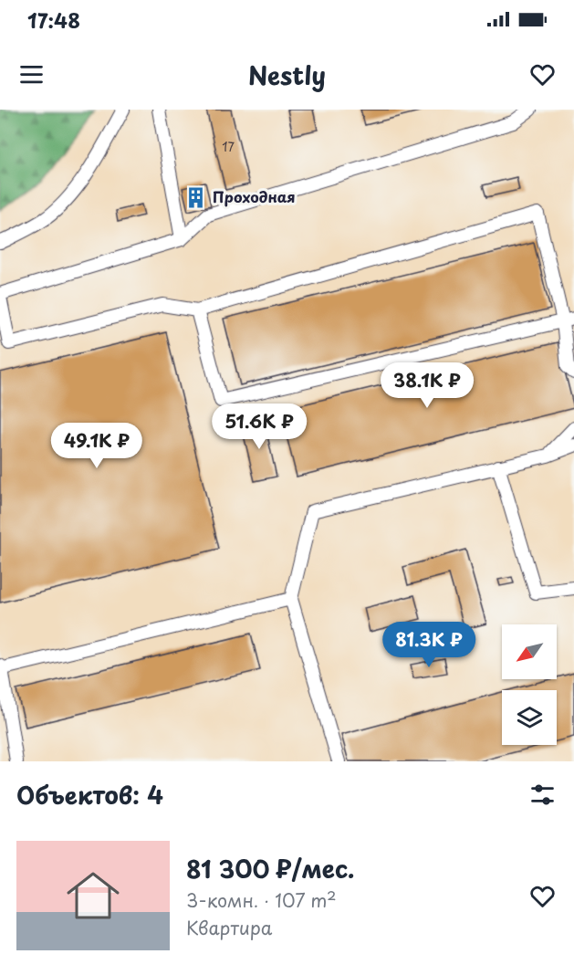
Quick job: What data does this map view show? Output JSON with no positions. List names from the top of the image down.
{
  "places": {
    "building": ["Проходная"]
  },
  "house_numbers": ["17"],
  "north": "bottom left",
  "page": {
    "status": "17:48",
    "header": "Nestly",
    "price": [
      "38.1K ₽",
      "51.6K ₽",
      "49.1K ₽",
      "81.3K ₽"
    ],
    "heading": "Объектов: 4",
    "list": [
      {
        "name": "81 300 ₽/мес.",
        "note": "3-комн. · 107 m² · Квартира"
      }
    ]
  }
}
